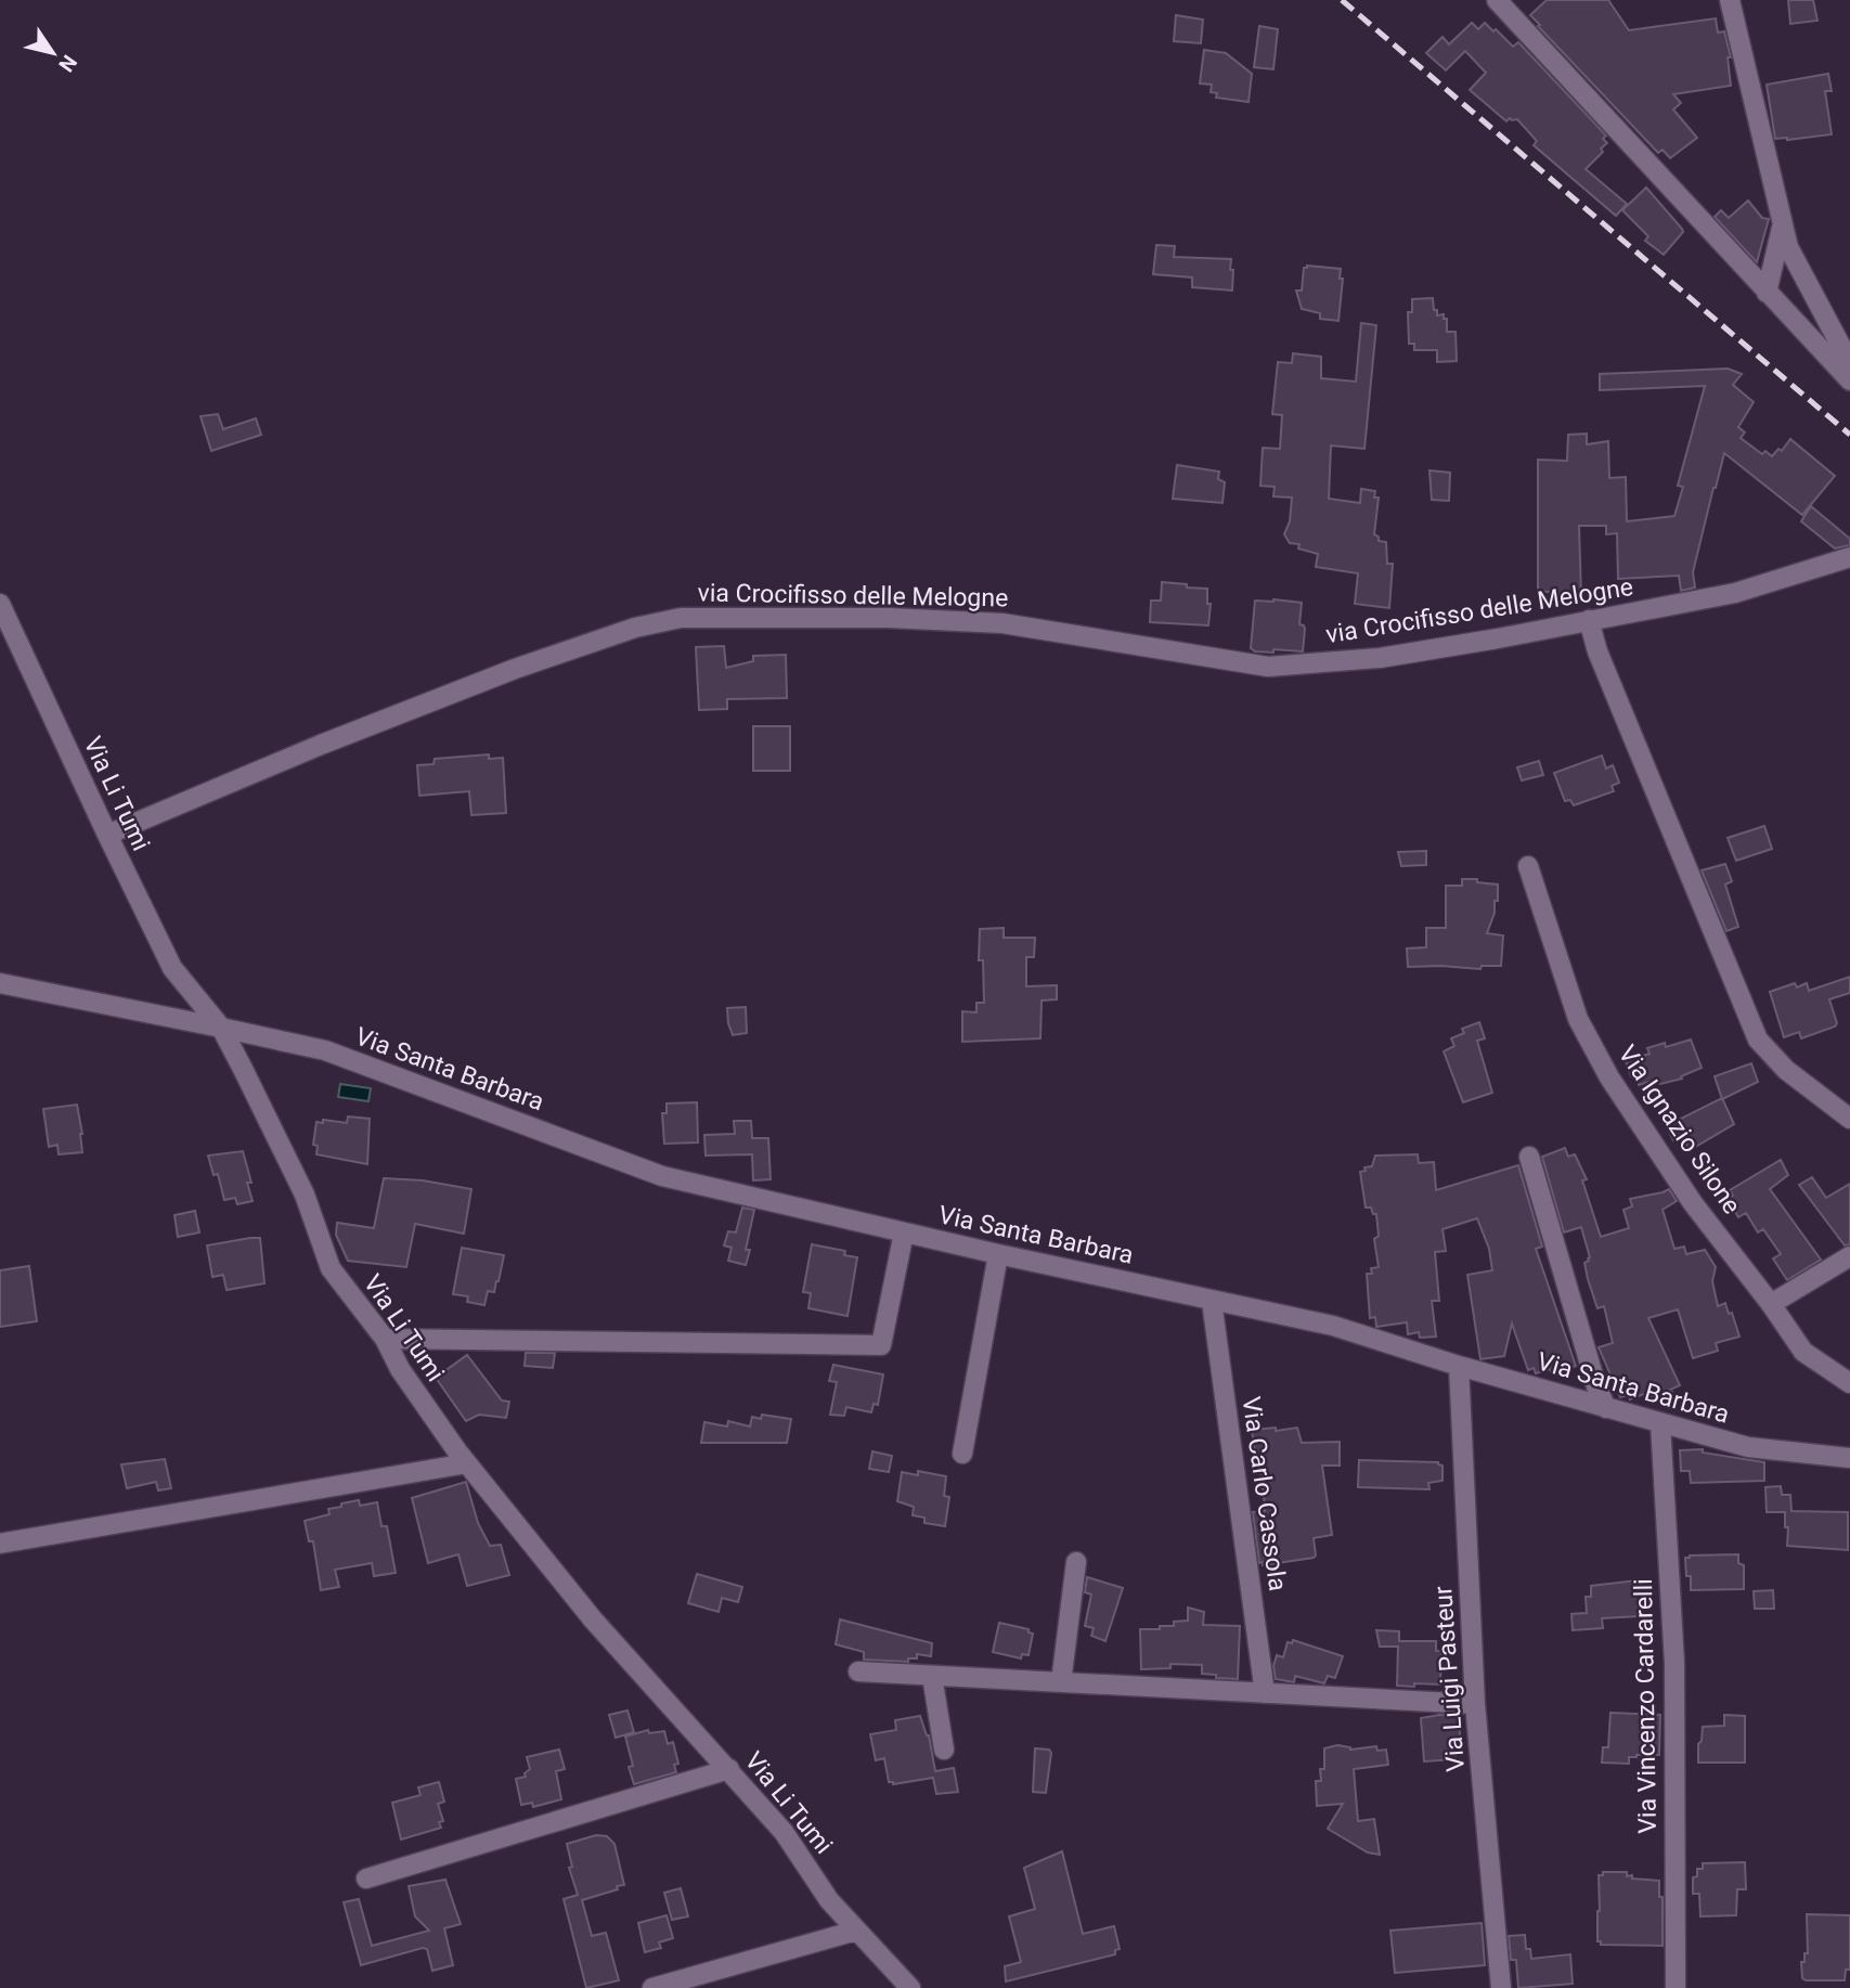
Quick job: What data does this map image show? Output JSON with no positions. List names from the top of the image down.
{
  "streets": {
    "street": [
      "via Crocifisso delle Melogne",
      "Via Li Tumi",
      "Via Santa Barbara",
      "Via Ignazio Silone",
      "Via Carlo Cassola",
      "Via Luigi Pasteur",
      "Via Vincenzo Cardarelli"
    ]
  },
  "crossings": [
    ["via Crocifisso delle Melogne", "Via Li Tumi"],
    ["Via Li Tumi", "Via Santa Barbara"],
    ["Via Santa Barbara", "Via Carlo Cassola"],
    ["Via Santa Barbara", "Via Luigi Pasteur"],
    ["Via Santa Barbara", "Via Vincenzo Cardarelli"]
  ],
  "north": "bottom right"
}
